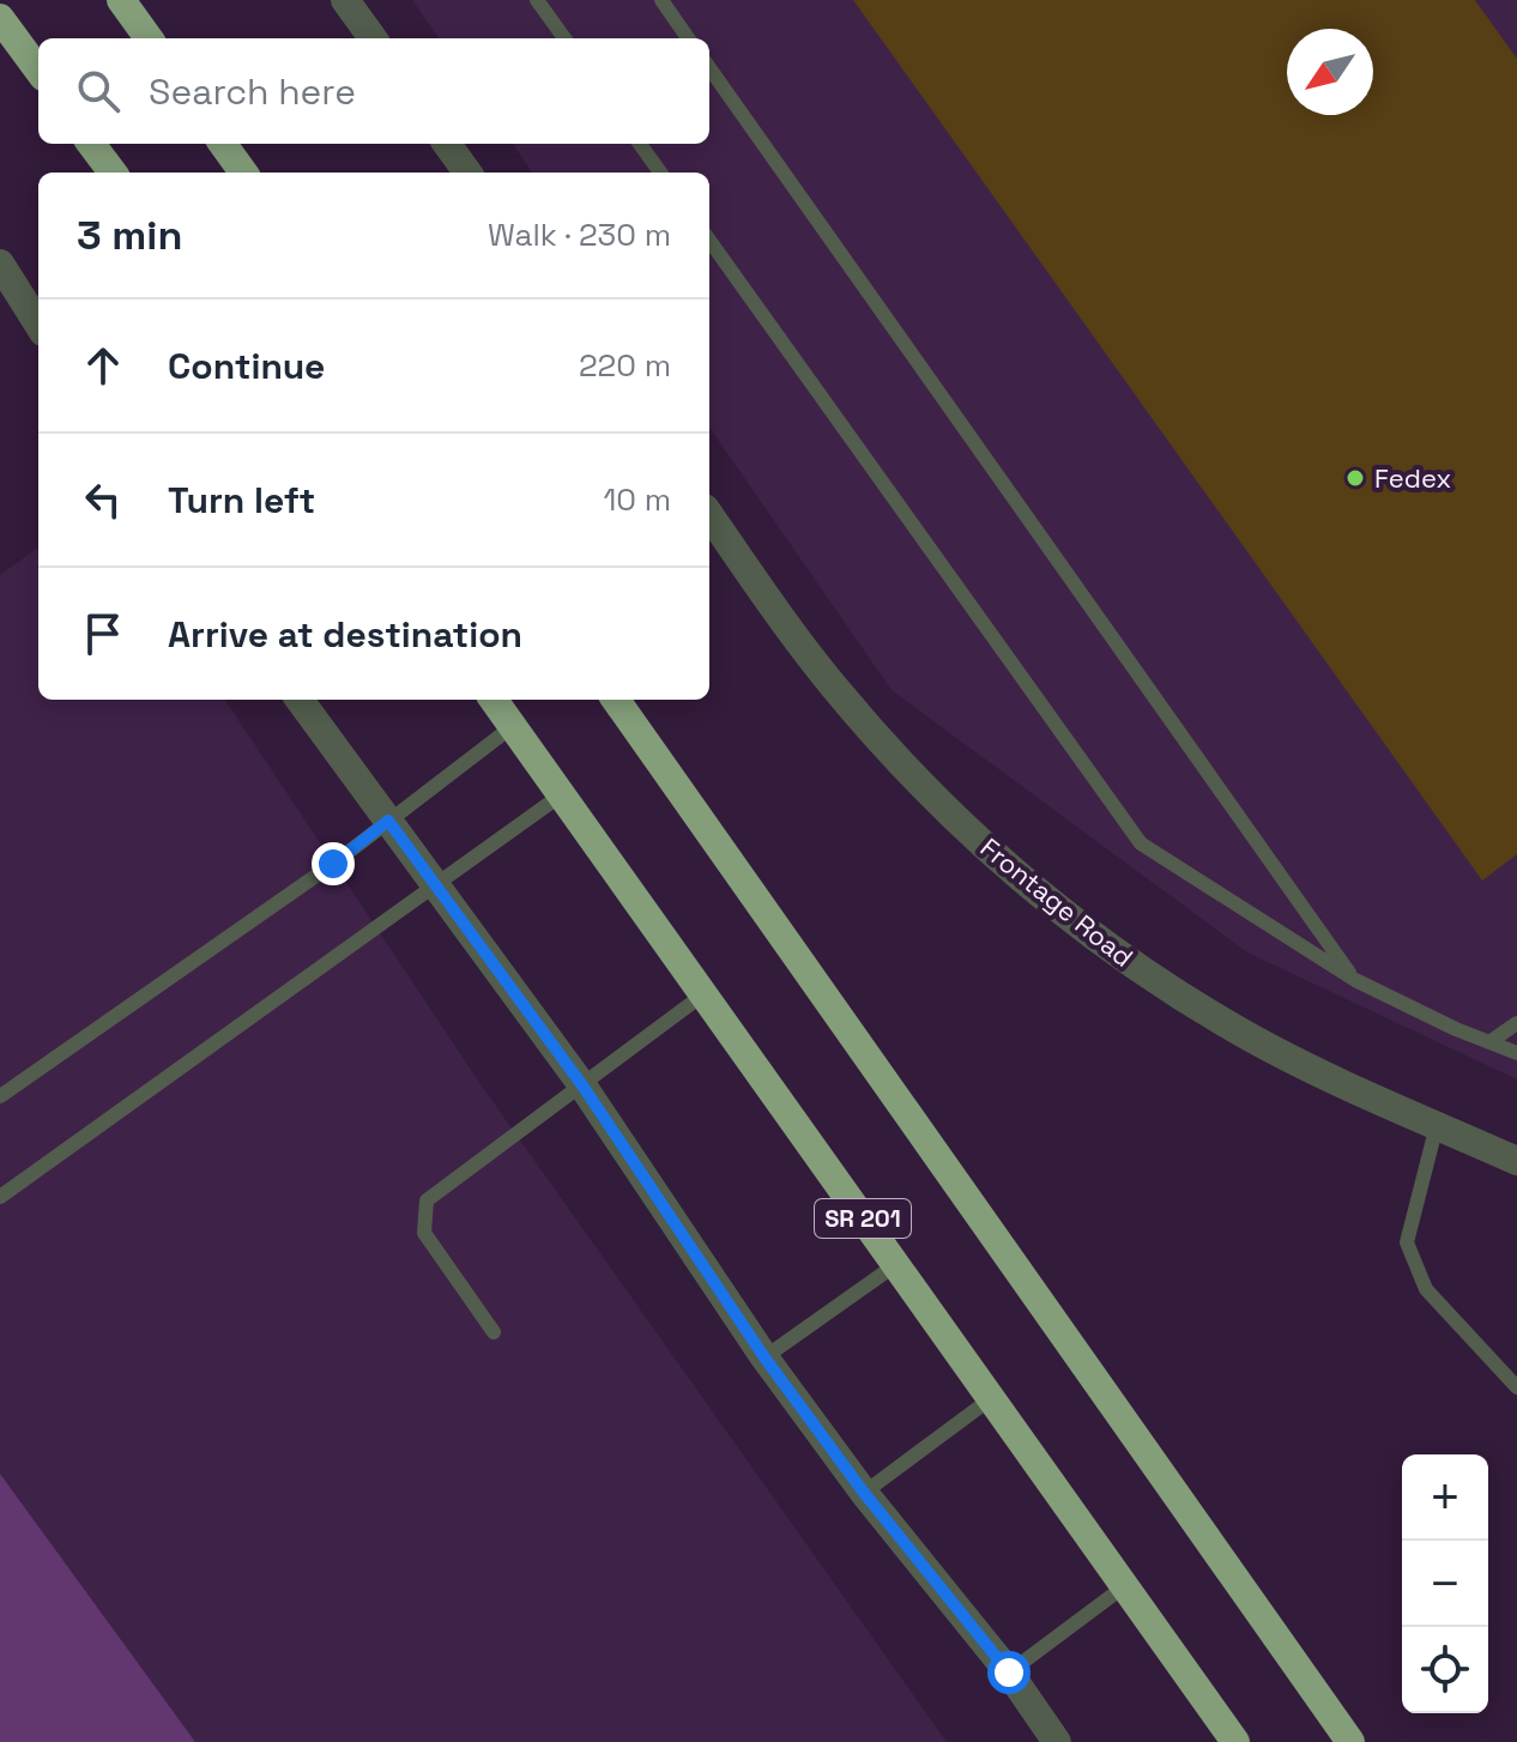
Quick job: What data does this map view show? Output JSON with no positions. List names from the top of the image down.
{
  "streets": {
    "highway": ["SR 201"],
    "street": ["Frontage Road"]
  },
  "places": ["Fedex"],
  "north": "bottom left",
  "page": {
    "search": "Search here",
    "heading": ["3 min", "Walk · 230 m"],
    "list": [
      ["Continue", "220 m"],
      ["Turn left", "10 m"],
      "Arrive at destination"
    ],
    "map_buttons": ["+", "−"]
  }
}
